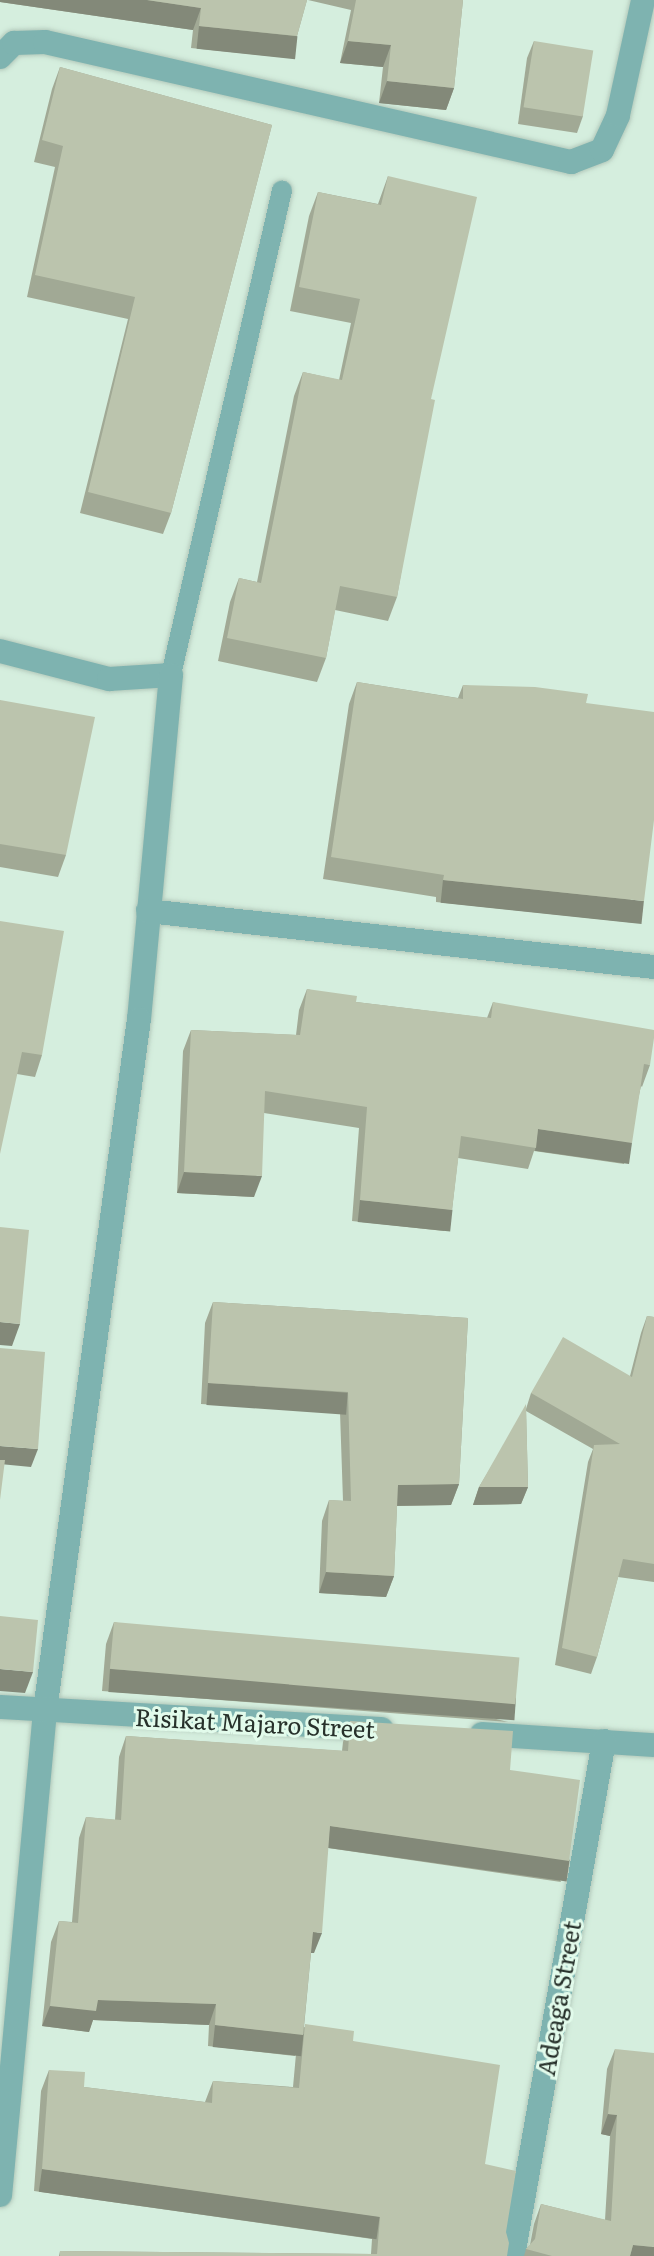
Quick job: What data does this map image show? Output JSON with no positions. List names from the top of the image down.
{
  "streets": {
    "street": ["Risikat Majaro Street", "Adeaga Street"]
  }
}
